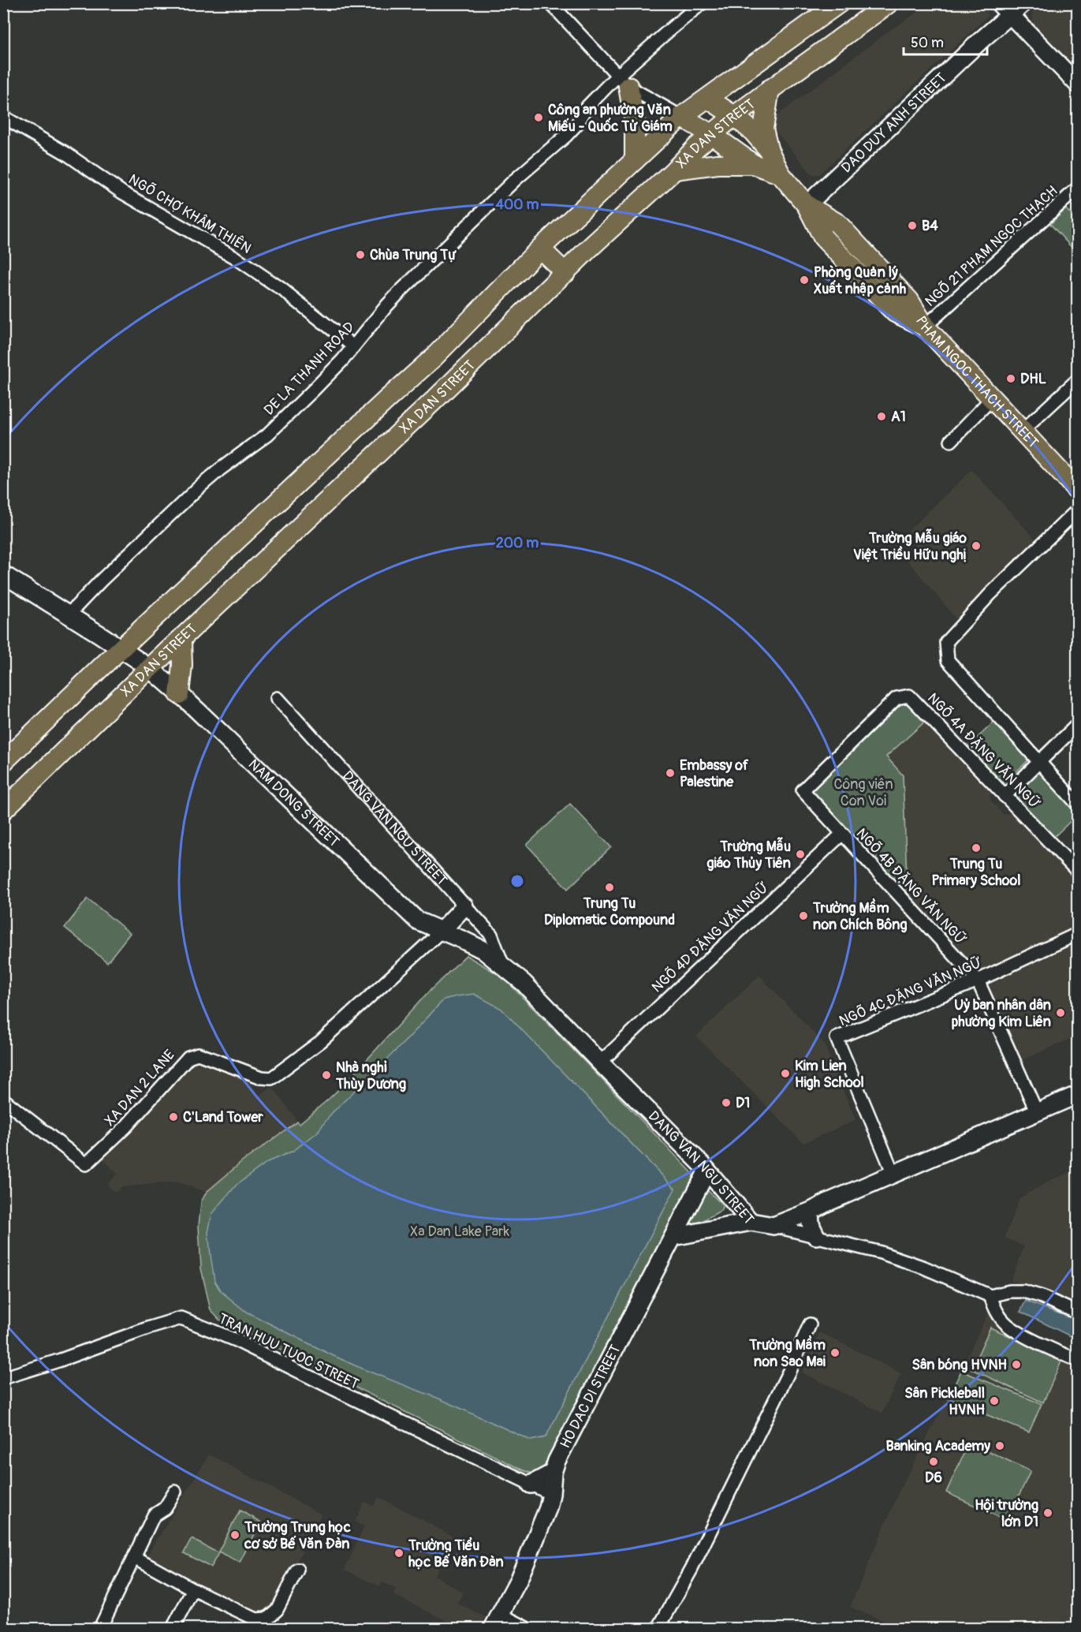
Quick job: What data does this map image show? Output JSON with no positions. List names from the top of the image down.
{
  "streets": {
    "main road": ["XA DAN STREET", "PHAM NGOC THACH STREET"],
    "street": [
      "DAO DUY ANH STREET",
      "NGÕ CHỢ KHÂM THIÊN",
      "NGÕ 21 PHẠM NGỌC THẠCH",
      "DE LA THANH ROAD",
      "NGÕ 4A ĐẶNG VĂN NGỮ",
      "NAM DONG STREET",
      "DANG VAN NGU STREET",
      "NGÕ 4B ĐẶNG VĂN NGỮ",
      "NGÕ 4D ĐẶNG VĂN NGỮ",
      "NGÕ 4C ĐẶNG VĂN NGỮ",
      "XA DAN 2 LANE",
      "TRAN HUU TUOC STREET",
      "HO DAC DI STREET"
    ]
  },
  "crossings": [
    ["DAO DUY ANH STREET", "PHAM NGOC THACH STREET"],
    ["XA DAN STREET", "PHAM NGOC THACH STREET"],
    ["XA DAN STREET", "NAM DONG STREET"],
    ["NGÕ CHỢ KHÂM THIÊN", "DE LA THANH ROAD"],
    ["NGÕ 21 PHẠM NGỌC THẠCH", "PHAM NGOC THACH STREET"],
    ["DE LA THANH ROAD", "NAM DONG STREET"],
    ["NGÕ 4A ĐẶNG VĂN NGỮ", "NGÕ 4B ĐẶNG VĂN NGỮ"],
    ["NAM DONG STREET", "DANG VAN NGU STREET"],
    ["NAM DONG STREET", "XA DAN 2 LANE"],
    ["DANG VAN NGU STREET", "NGÕ 4B ĐẶNG VĂN NGỮ"],
    ["DANG VAN NGU STREET", "NGÕ 4D ĐẶNG VĂN NGỮ"],
    ["DANG VAN NGU STREET", "NGÕ 4C ĐẶNG VĂN NGỮ"],
    ["DANG VAN NGU STREET", "XA DAN 2 LANE"],
    ["DANG VAN NGU STREET", "HO DAC DI STREET"],
    ["NGÕ 4B ĐẶNG VĂN NGỮ", "NGÕ 4D ĐẶNG VĂN NGỮ"],
    ["NGÕ 4B ĐẶNG VĂN NGỮ", "NGÕ 4C ĐẶNG VĂN NGỮ"],
    ["TRAN HUU TUOC STREET", "HO DAC DI STREET"]
  ],
  "parks": ["Công viên Con Voi", "Xa Dan Lake Park"],
  "places": [
    "Công an phường Văn Miếu - Quốc Tử Giám",
    "B4",
    "Chùa Trung Tự",
    "Phòng Quản lý Xuất nhập cảnh",
    "DHL",
    "A1",
    "Trường Mẫu giáo Việt Triều Hữu nghị",
    "Embassy of Palestine",
    "Trung Tu Primary School",
    "Trường Mẫu giáo Thủy Tiên",
    "Trung Tu Diplomatic Compound",
    "Trường Mầm non Chích Bông",
    "Uỷ ban nhân dân phường Kim Liên",
    "Kim Lien High School",
    "Nhà nghỉ Thùy Dương",
    "D1",
    "C'Land Tower",
    "Trường Mầm non Sao Mai",
    "Sân bóng HVNH",
    "Sân Pickleball HVNH",
    "Banking Academy",
    "D6",
    "Hội trường lớn D1",
    "Trường Trung học cơ sở Bế Văn Đàn",
    "Trường Tiểu học Bế Văn Đàn"
  ],
  "scale_bar": "50 m",
  "rings": ["400 m", "200 m"]
}
